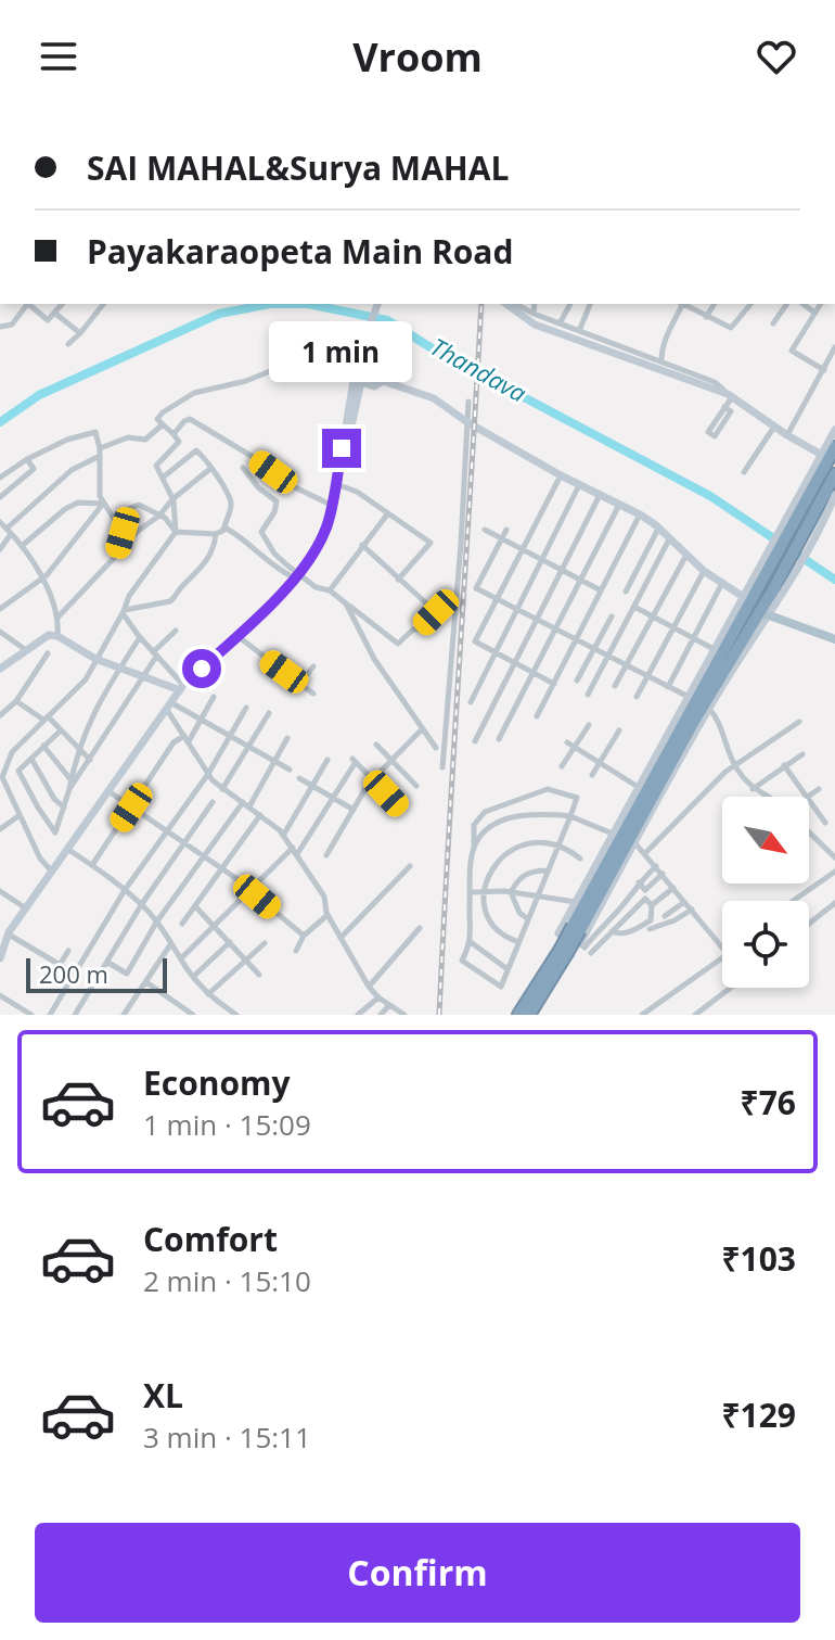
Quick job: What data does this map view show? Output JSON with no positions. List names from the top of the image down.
{
  "water": ["Thandava"],
  "scale_bar": "200 m",
  "north": "bottom right",
  "page": {
    "header": "Vroom",
    "banner": ["SAI MAHAL&Surya MAHAL", "Payakaraopeta Main Road"],
    "bubble": "1 min",
    "scale": "200 m",
    "list": [
      {
        "name": "Economy",
        "note": "1 min · 15:09",
        "value": "₹76"
      },
      {
        "name": "Comfort",
        "note": "2 min · 15:10",
        "value": "₹103"
      },
      {
        "name": "XL",
        "note": "3 min · 15:11",
        "value": "₹129"
      }
    ],
    "buttons": "Confirm"
  }
}
